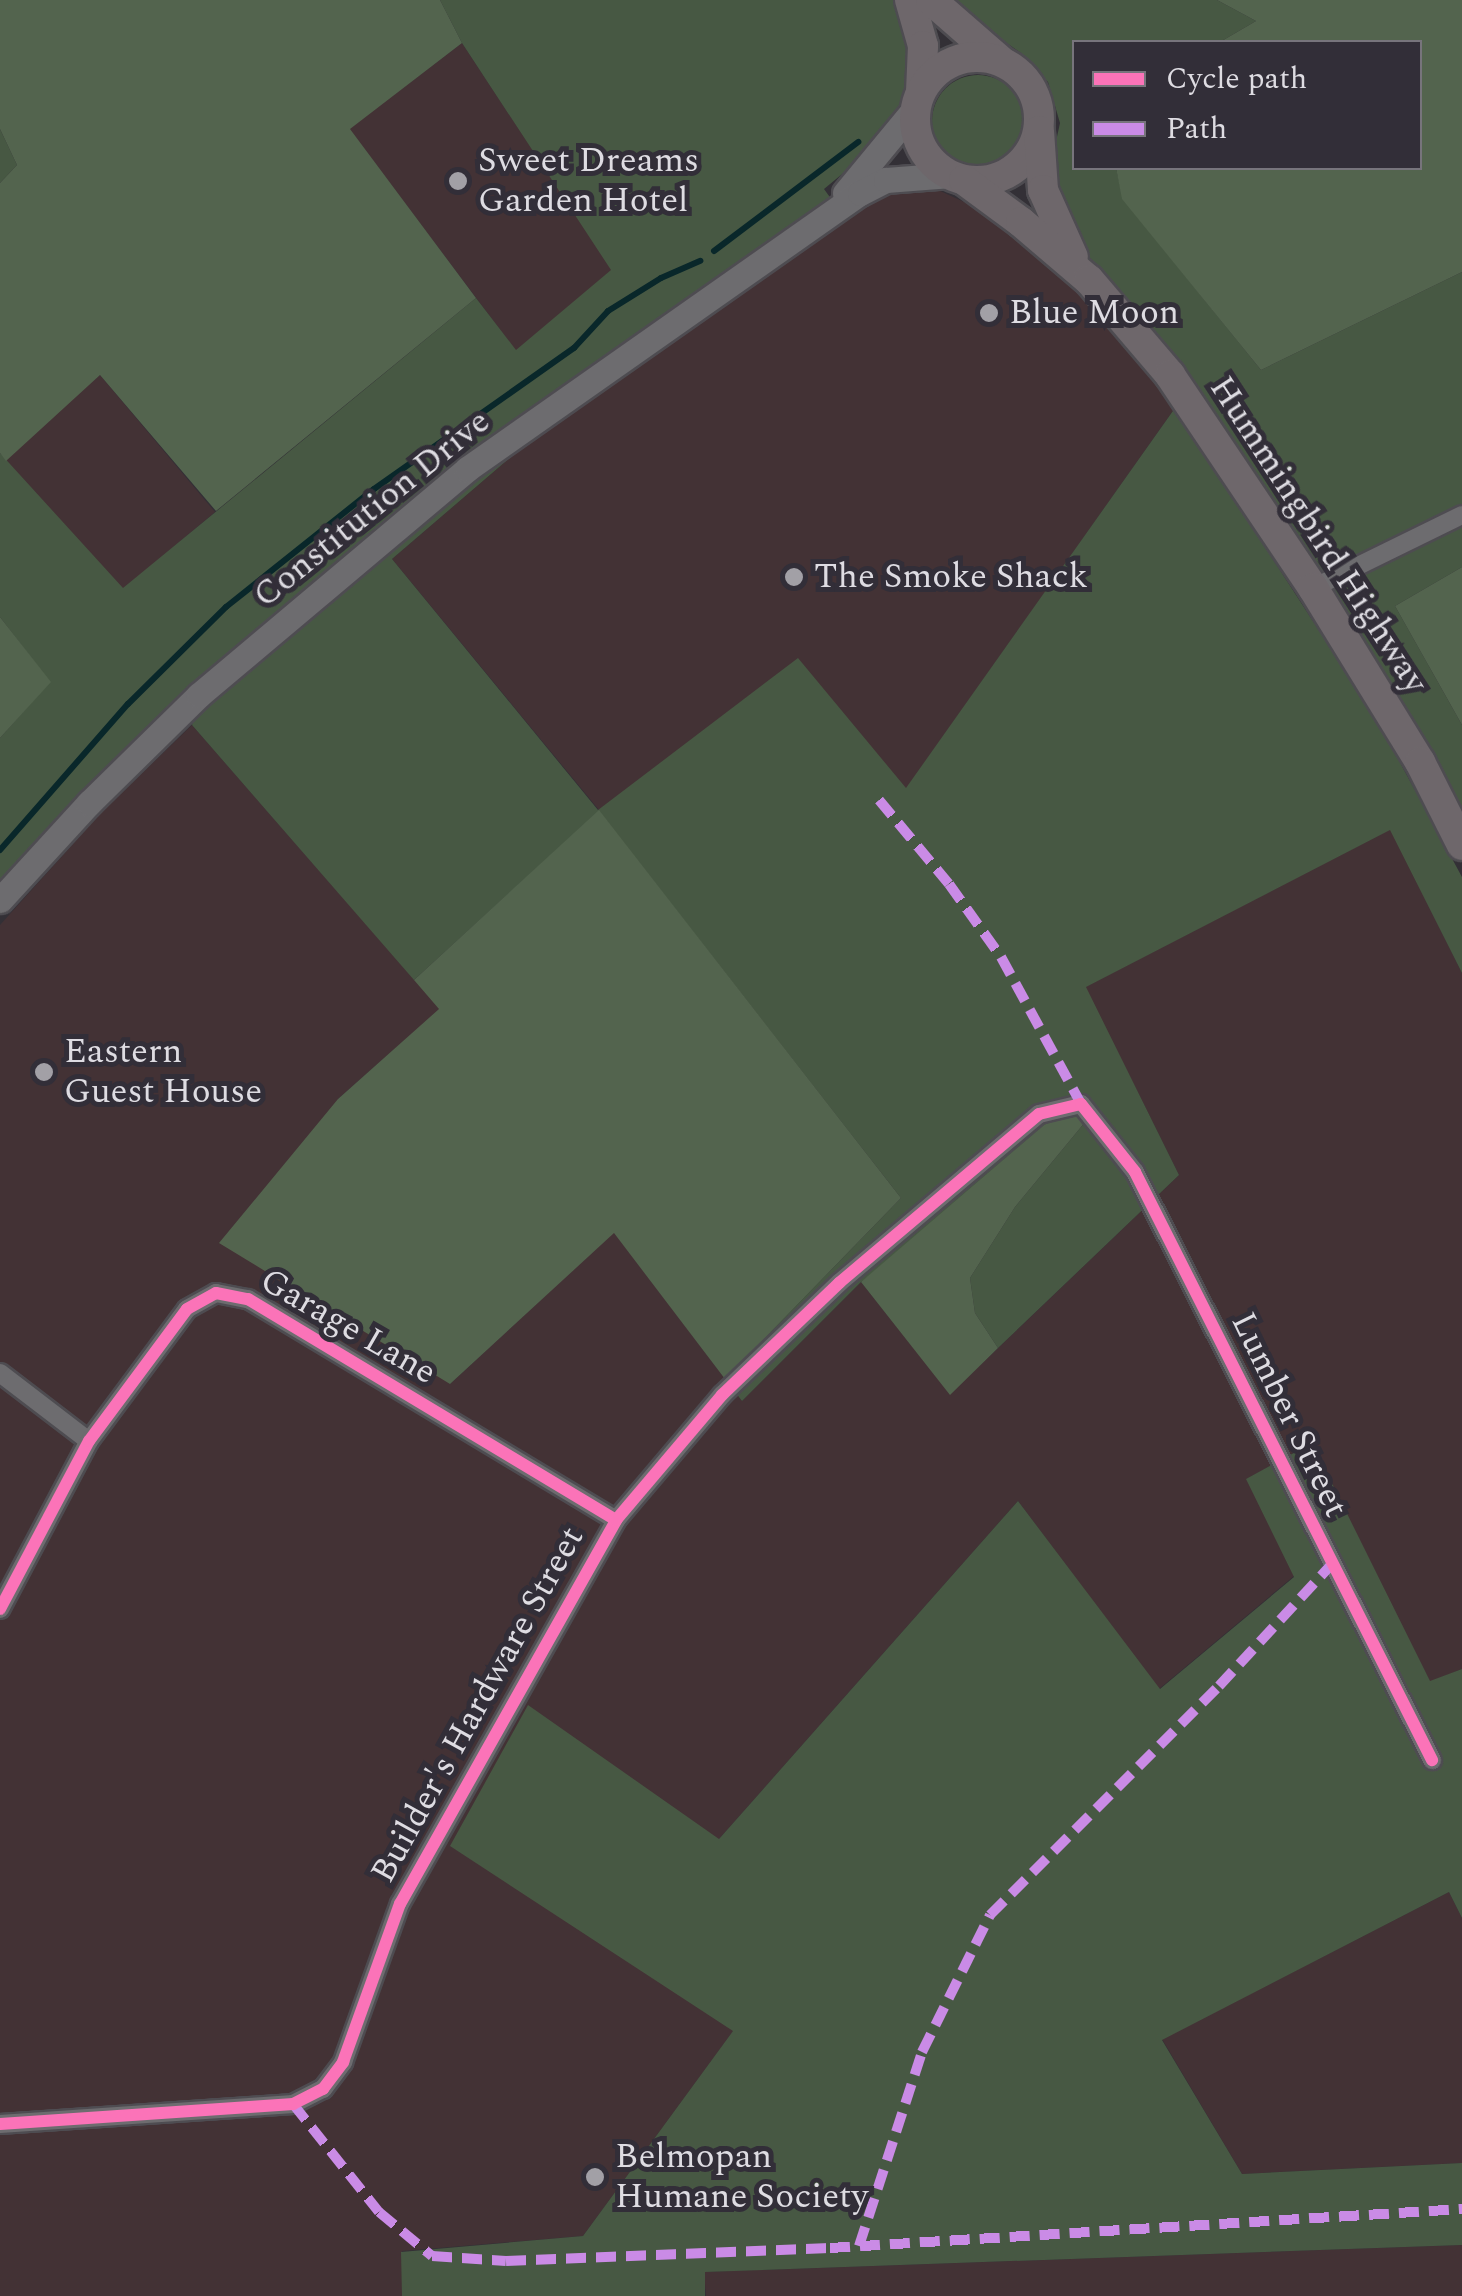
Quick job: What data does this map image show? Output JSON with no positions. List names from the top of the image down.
{
  "streets": {
    "main road": ["Constitution Drive", "Hummingbird Highway"],
    "street": ["Garage Lane", "Lumber Street", "Builder's Hardware Street"]
  },
  "crossings": [
    ["Constitution Drive", "Hummingbird Highway"],
    ["Garage Lane", "Builder's Hardware Street"],
    ["Lumber Street", "Builder's Hardware Street"]
  ],
  "places": [
    "Sweet Dreams Garden Hotel",
    "Blue Moon",
    "The Smoke Shack",
    "Eastern Guest House",
    "Belmopan Humane Society"
  ],
  "legend": ["Cycle path", "Path"]
}
